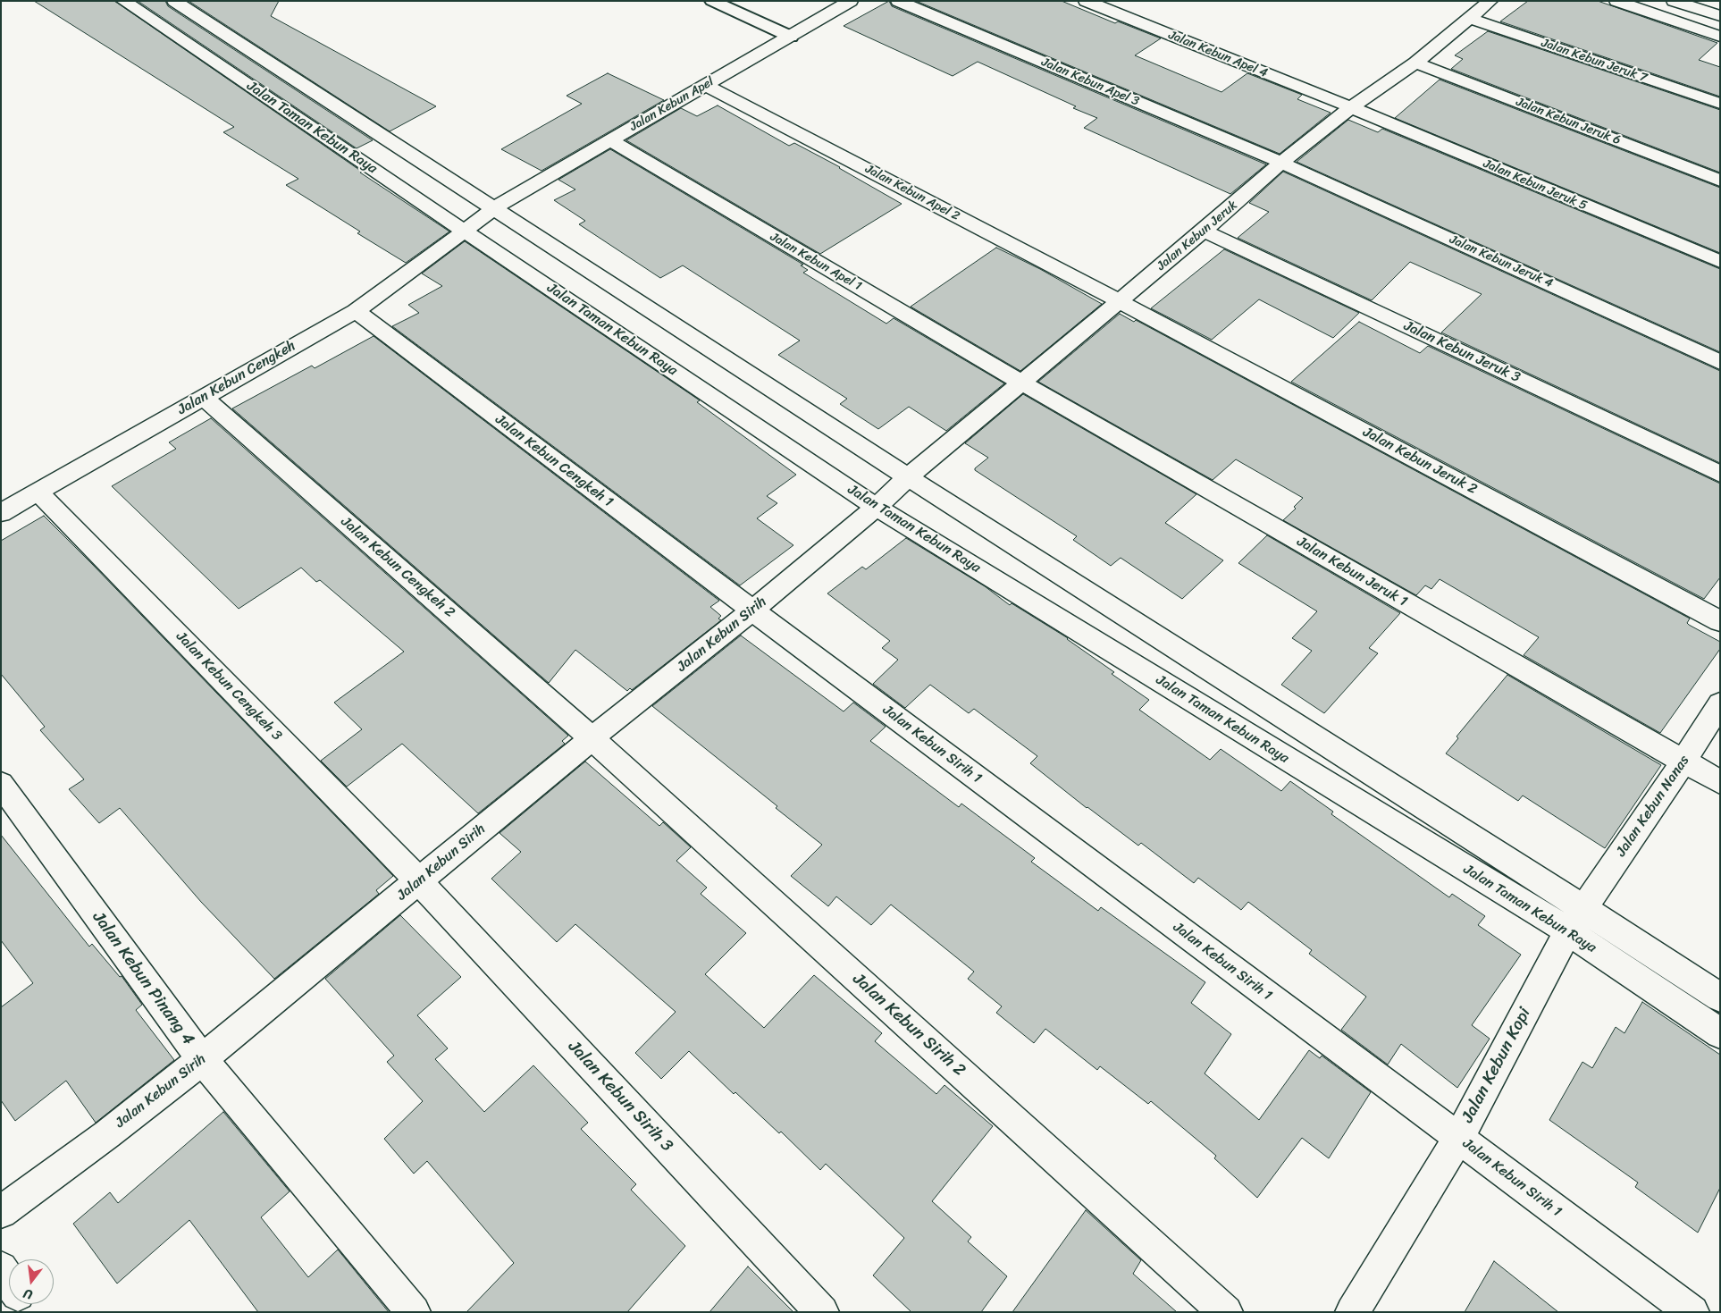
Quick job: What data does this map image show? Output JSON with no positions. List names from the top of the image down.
{
  "streets": {
    "street": [
      "Jalan Kebun Apel 4",
      "Jalan Kebun Jeruk 7",
      "Jalan Kebun Apel 3",
      "Jalan Kebun Apel",
      "Jalan Kebun Jeruk 6",
      "Jalan Taman Kebun Raya",
      "Jalan Kebun Jeruk 5",
      "Jalan Kebun Apel 2",
      "Jalan Kebun Jeruk",
      "Jalan Kebun Apel 1",
      "Jalan Kebun Jeruk 4",
      "Jalan Kebun Jeruk 3",
      "Jalan Kebun Cengkeh",
      "Jalan Kebun Cengkeh 1",
      "Jalan Kebun Jeruk 2",
      "Jalan Kebun Cengkeh 2",
      "Jalan Kebun Jeruk 1",
      "Jalan Kebun Sirih",
      "Jalan Kebun Cengkeh 3",
      "Jalan Kebun Sirih 1",
      "Jalan Kebun Nanas",
      "Jalan Kebun Pinang 4",
      "Jalan Kebun Sirih 2",
      "Jalan Kebun Kopi",
      "Jalan Kebun Sirih 3"
    ]
  },
  "crossings": [
    ["Jalan Kebun Apel 4", "Jalan Kebun Jeruk 5"],
    ["Jalan Kebun Apel 4", "Jalan Kebun Jeruk"],
    ["Jalan Kebun Jeruk 7", "Jalan Kebun Jeruk"],
    ["Jalan Kebun Apel 3", "Jalan Kebun Jeruk"],
    ["Jalan Kebun Apel 3", "Jalan Kebun Jeruk 4"],
    ["Jalan Kebun Apel", "Jalan Taman Kebun Raya"],
    ["Jalan Kebun Apel", "Jalan Kebun Apel 2"],
    ["Jalan Kebun Apel", "Jalan Kebun Apel 1"],
    ["Jalan Kebun Apel", "Jalan Kebun Cengkeh"],
    ["Jalan Kebun Jeruk 6", "Jalan Kebun Jeruk"],
    ["Jalan Taman Kebun Raya", "Jalan Kebun Jeruk"],
    ["Jalan Taman Kebun Raya", "Jalan Kebun Cengkeh"],
    ["Jalan Taman Kebun Raya", "Jalan Kebun Sirih"],
    ["Jalan Taman Kebun Raya", "Jalan Kebun Nanas"],
    ["Jalan Taman Kebun Raya", "Jalan Kebun Kopi"],
    ["Jalan Kebun Jeruk 5", "Jalan Kebun Jeruk"],
    ["Jalan Kebun Apel 2", "Jalan Kebun Jeruk"],
    ["Jalan Kebun Apel 2", "Jalan Kebun Jeruk 2"],
    ["Jalan Kebun Jeruk", "Jalan Kebun Apel 1"],
    ["Jalan Kebun Jeruk", "Jalan Kebun Jeruk 4"],
    ["Jalan Kebun Jeruk", "Jalan Kebun Jeruk 3"],
    ["Jalan Kebun Jeruk", "Jalan Kebun Jeruk 2"],
    ["Jalan Kebun Jeruk", "Jalan Kebun Jeruk 1"],
    ["Jalan Kebun Jeruk", "Jalan Kebun Sirih"],
    ["Jalan Kebun Apel 1", "Jalan Kebun Jeruk 1"],
    ["Jalan Kebun Cengkeh", "Jalan Kebun Cengkeh 1"],
    ["Jalan Kebun Cengkeh", "Jalan Kebun Cengkeh 2"],
    ["Jalan Kebun Cengkeh", "Jalan Kebun Cengkeh 3"],
    ["Jalan Kebun Cengkeh 1", "Jalan Kebun Sirih"],
    ["Jalan Kebun Cengkeh 1", "Jalan Kebun Sirih 1"],
    ["Jalan Kebun Cengkeh 2", "Jalan Kebun Sirih"],
    ["Jalan Kebun Cengkeh 2", "Jalan Kebun Sirih 2"],
    ["Jalan Kebun Jeruk 1", "Jalan Kebun Nanas"],
    ["Jalan Kebun Sirih", "Jalan Kebun Cengkeh 3"],
    ["Jalan Kebun Sirih", "Jalan Kebun Sirih 1"],
    ["Jalan Kebun Sirih", "Jalan Kebun Pinang 4"],
    ["Jalan Kebun Sirih", "Jalan Kebun Sirih 2"],
    ["Jalan Kebun Sirih", "Jalan Kebun Sirih 3"],
    ["Jalan Kebun Cengkeh 3", "Jalan Kebun Sirih 3"],
    ["Jalan Kebun Sirih 1", "Jalan Kebun Kopi"],
    ["Jalan Kebun Nanas", "Jalan Kebun Kopi"]
  ],
  "north": "bottom"
}
